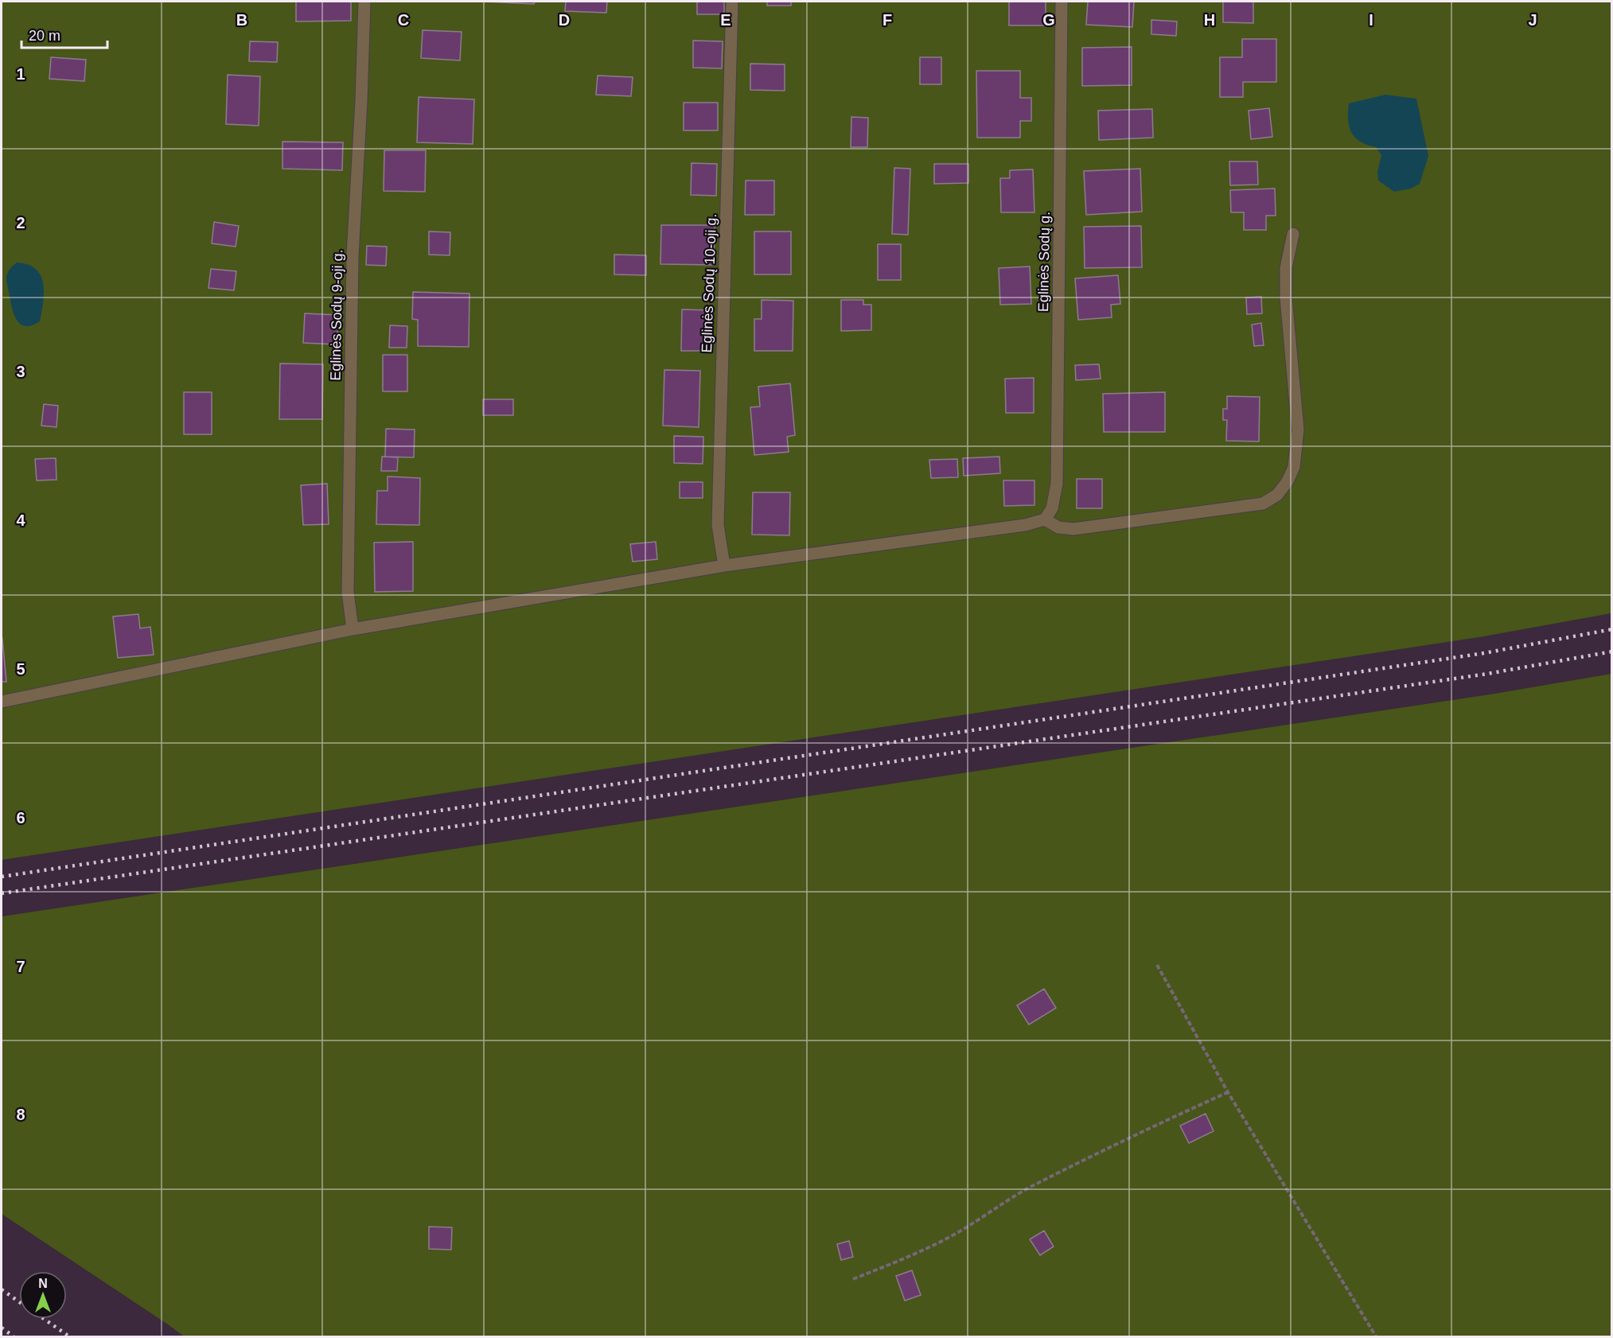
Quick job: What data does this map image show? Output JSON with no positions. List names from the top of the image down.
{
  "streets": {
    "street": ["Eglinės Sodų g.", "Eglinės Sodų 10-oji g.", "Eglinės Sodų 9-oji g."]
  },
  "scale_bar": "20 m",
  "north": "top",
  "grid": {
    "columns": [
      "B",
      "C",
      "D",
      "E",
      "F",
      "G",
      "H",
      "I",
      "J"
    ],
    "rows": [
      "1",
      "2",
      "3",
      "4",
      "5",
      "6",
      "7",
      "8"
    ]
  }
}
